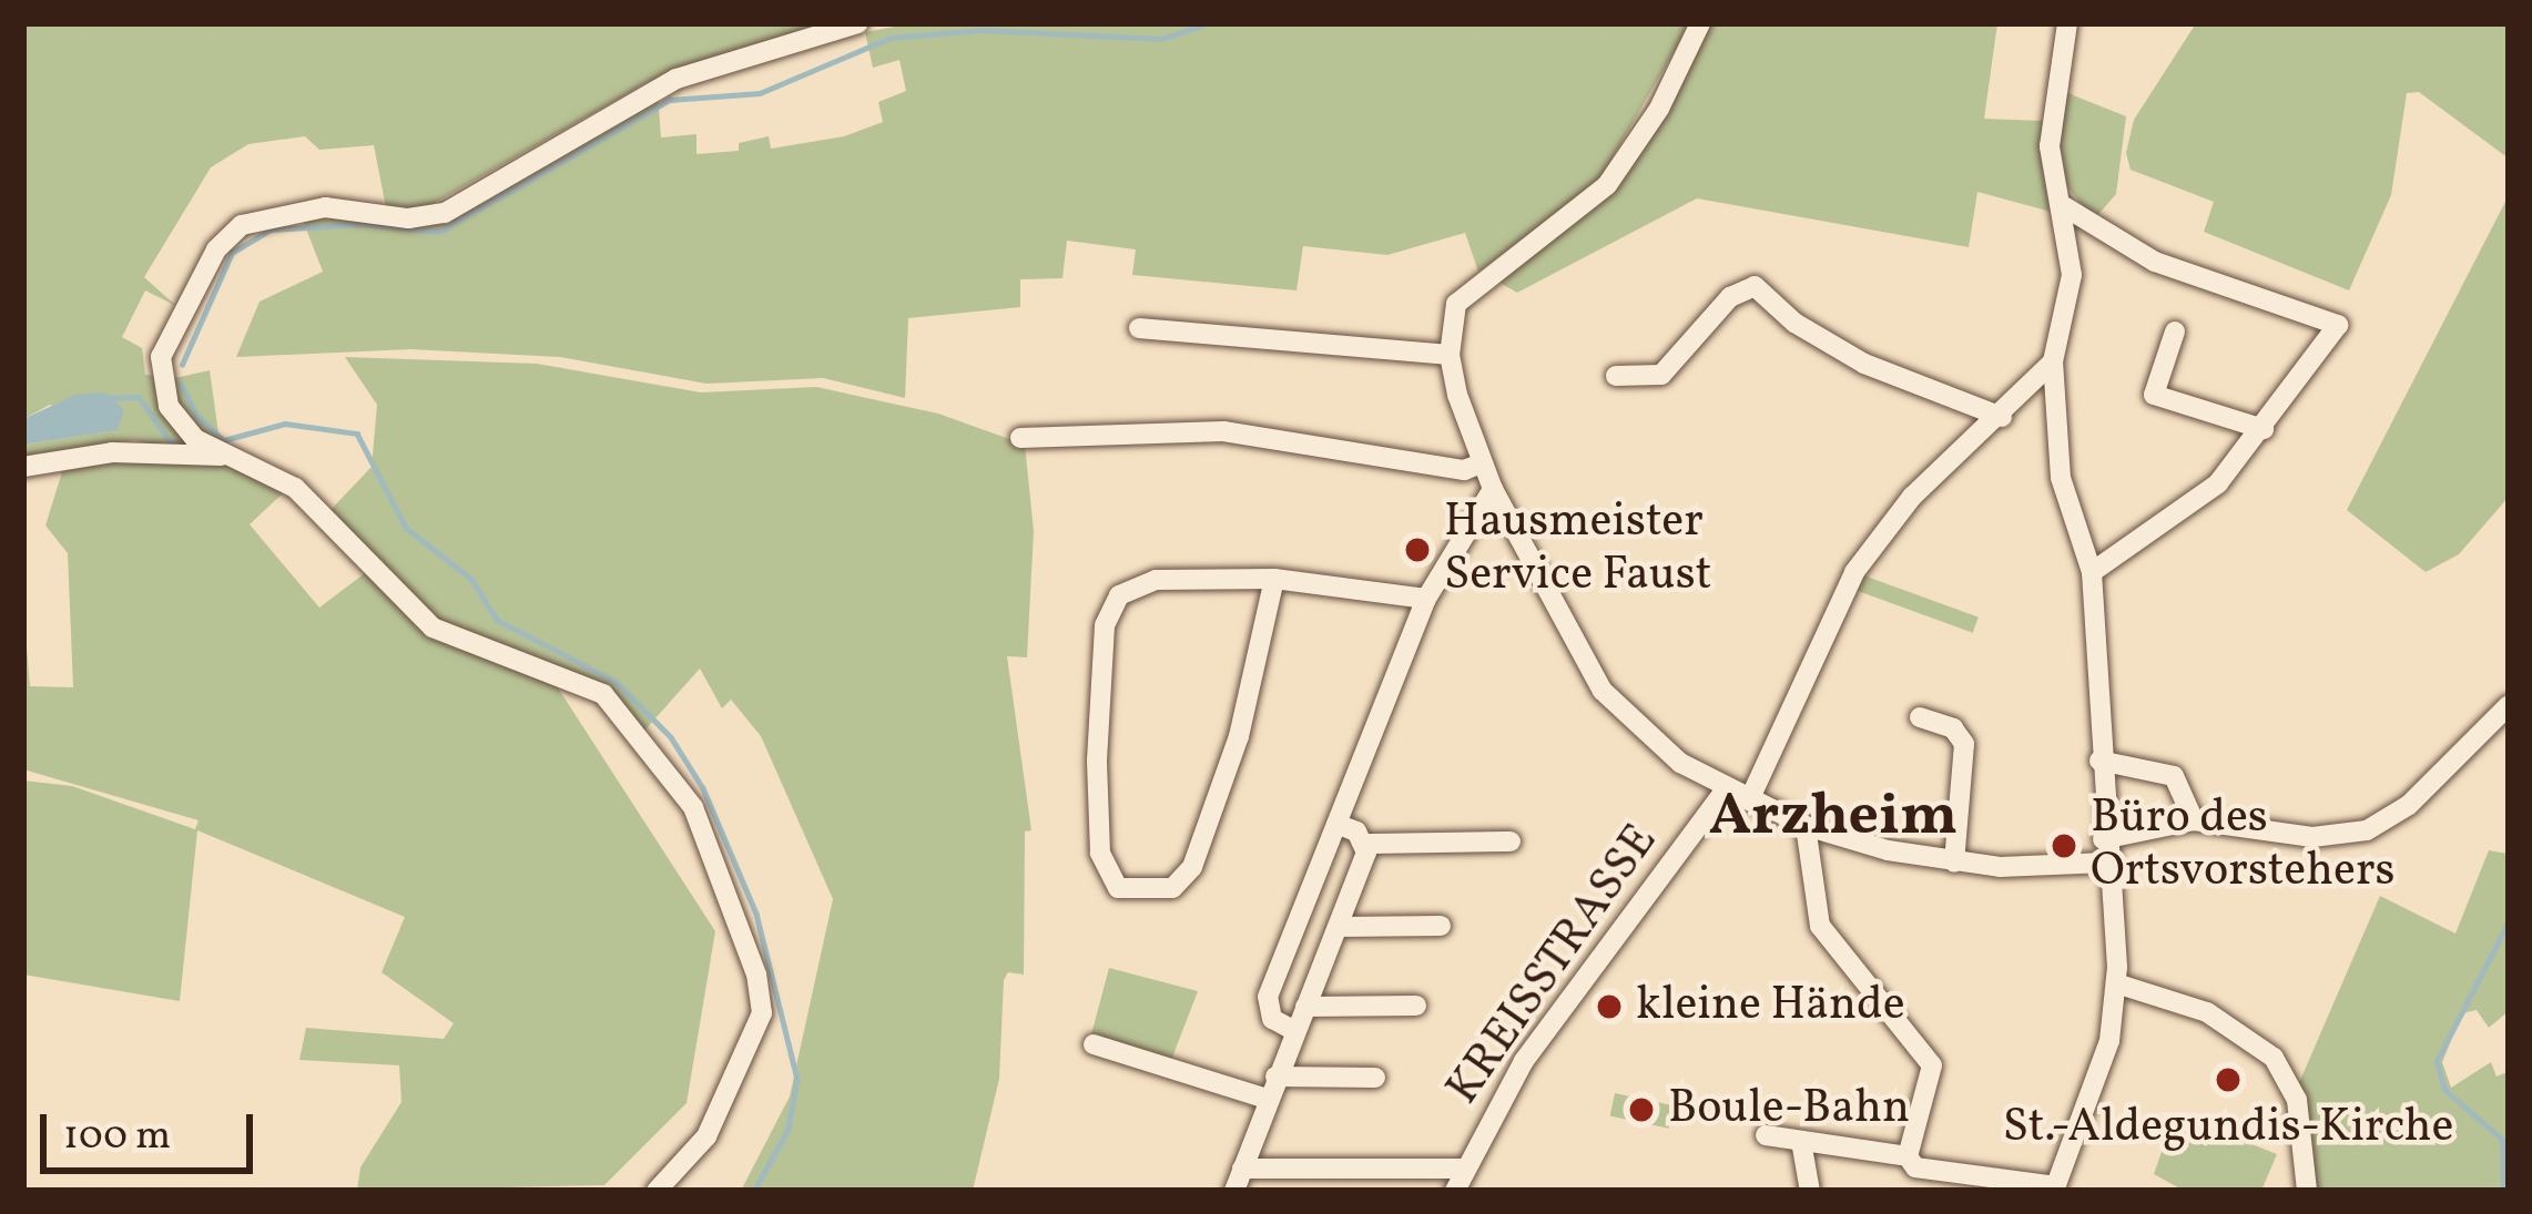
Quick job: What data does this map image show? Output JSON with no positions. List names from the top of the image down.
{
  "streets": {
    "street": ["KREISSTRASSE"]
  },
  "districts": ["Arzheim"],
  "places": [
    "Hausmeister Service Faust",
    "Büro des Ortsvorstehers",
    "kleine Hände",
    "St.-Aldegundis-Kirche",
    "Boule-Bahn"
  ],
  "scale_bar": "100 m"
}
